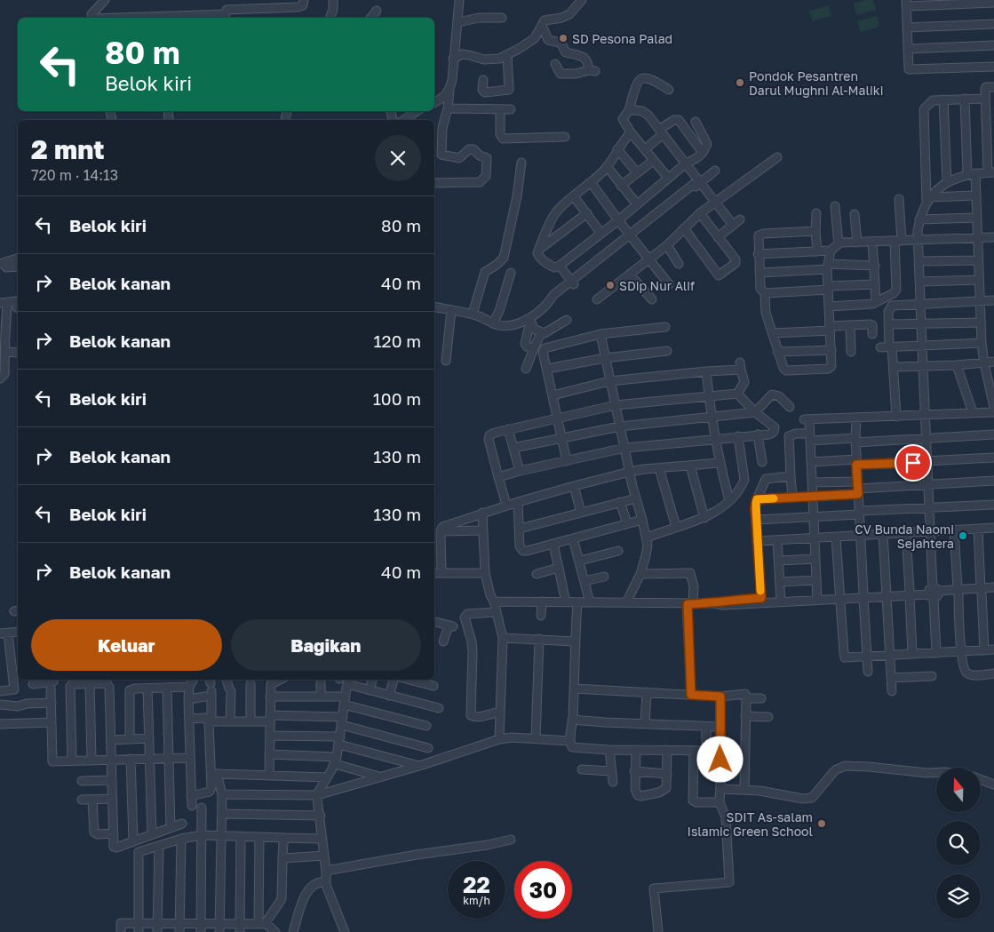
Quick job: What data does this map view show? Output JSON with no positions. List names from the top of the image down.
{
  "places": [
    "SD Pesona Palad",
    "Pondok Pesantren Darul Mughni Al-Maliki",
    "SDip Nur Alif",
    "CV Bunda Naomi Sejahtera",
    "SDIT As-salam Islamic Green School"
  ],
  "north": "top",
  "page": {
    "turn": ["80 m", "Belok kiri"],
    "heading": ["2 mnt", "720 m · 14:13"],
    "list": [
      {
        "name": "Belok kiri",
        "value": "80 m"
      },
      {
        "name": "Belok kanan",
        "value": "40 m"
      },
      {
        "name": "Belok kanan",
        "value": "120 m"
      },
      {
        "name": "Belok kiri",
        "value": "100 m"
      },
      {
        "name": "Belok kanan",
        "value": "130 m"
      },
      {
        "name": "Belok kiri",
        "value": "130 m"
      },
      {
        "name": "Belok kanan",
        "value": "40 m"
      }
    ],
    "buttons": ["Keluar", "Bagikan"],
    "speed": "22 km/h",
    "limit": "30"
  }
}
